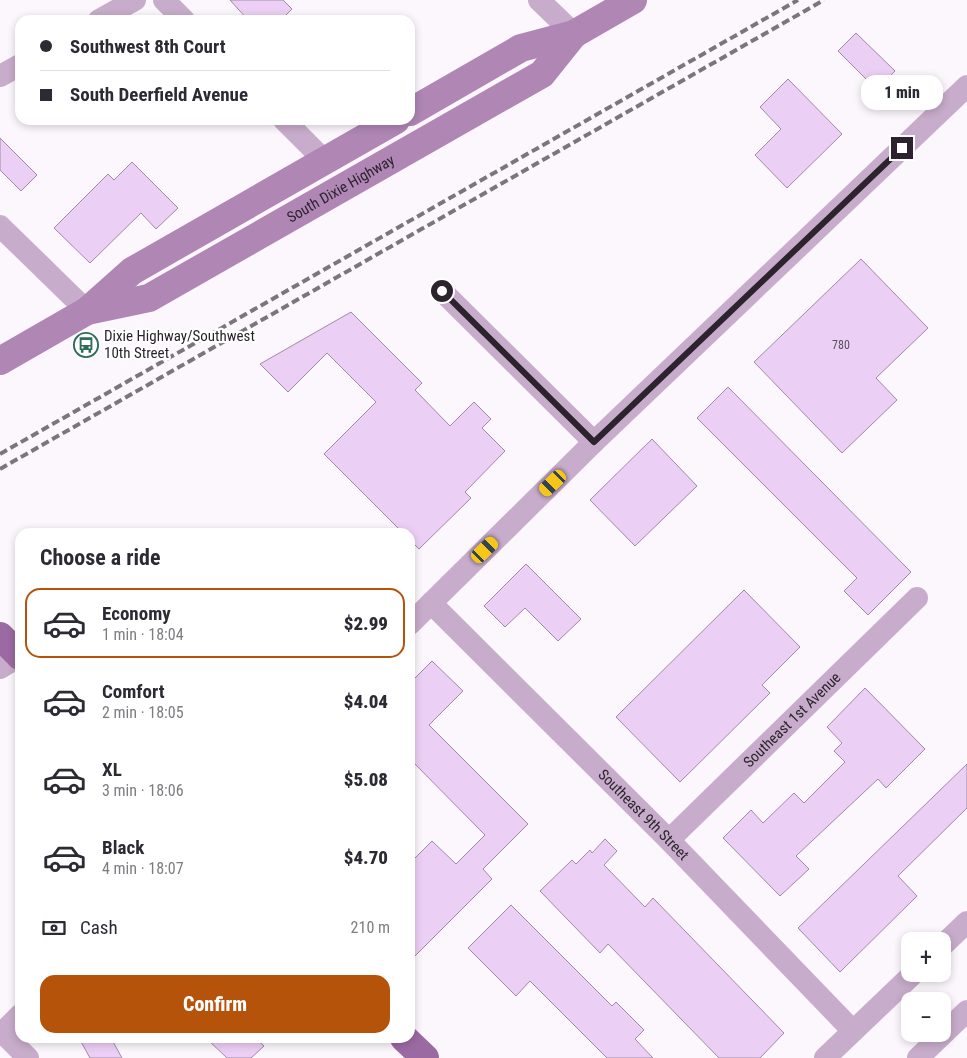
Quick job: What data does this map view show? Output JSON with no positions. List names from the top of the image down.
{
  "streets": {
    "main road": ["South Dixie Highway"],
    "street": ["Southeast 1st Avenue", "Southeast 9th Street"]
  },
  "crossings": [
    ["Southeast 1st Avenue", "Southeast 9th Street"]
  ],
  "places": {
    "bus stop": ["Dixie Highway/Southwest 10th Street"]
  },
  "house_numbers": ["780"],
  "page": {
    "banner": ["Southwest 8th Court", "South Deerfield Avenue"],
    "bubble": "1 min",
    "heading": "Choose a ride",
    "list": [
      {
        "name": "Economy",
        "note": "1 min · 18:04",
        "value": "$2.99"
      },
      {
        "name": "Comfort",
        "note": "2 min · 18:05",
        "value": "$4.04"
      },
      {
        "name": "XL",
        "note": "3 min · 18:06",
        "value": "$5.08"
      },
      {
        "name": "Black",
        "note": "4 min · 18:07",
        "value": "$4.70"
      }
    ],
    "pay": ["Cash", "210 m"],
    "map_buttons": ["+", "−"],
    "buttons": "Confirm"
  }
}
